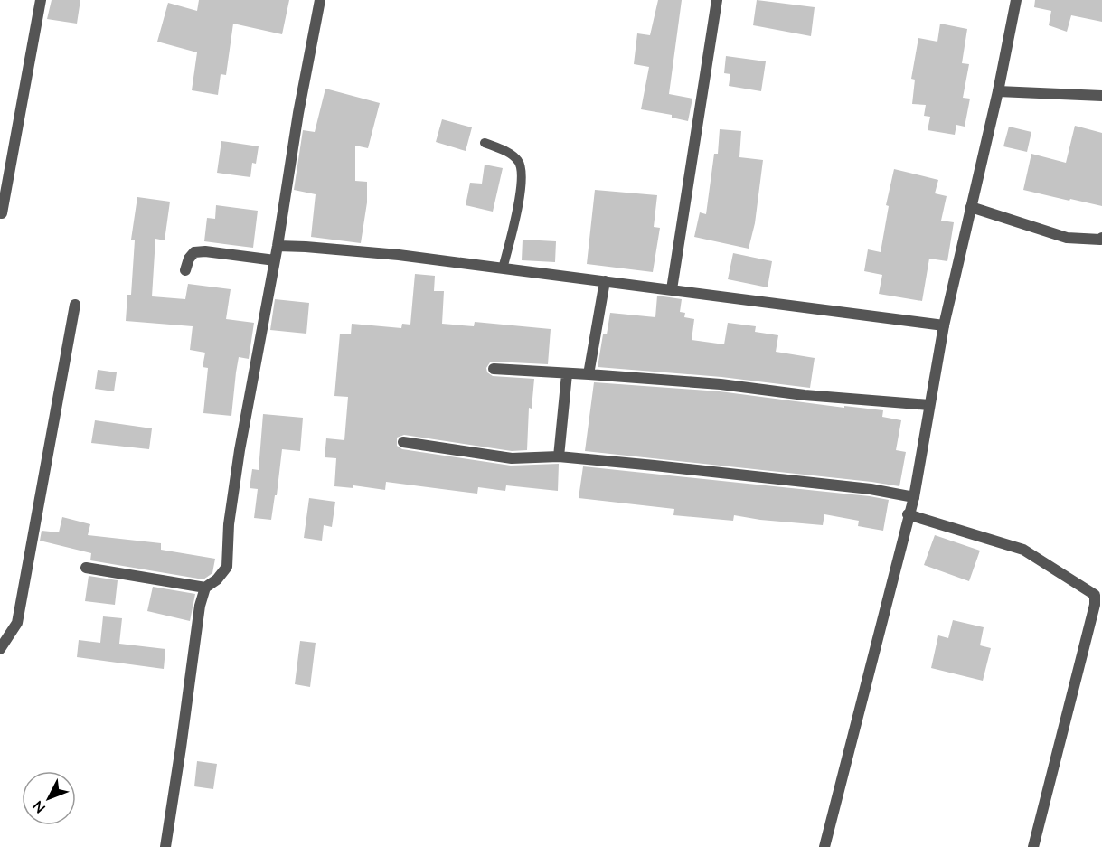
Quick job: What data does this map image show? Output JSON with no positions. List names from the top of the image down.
{
  "north": "bottom left"
}
